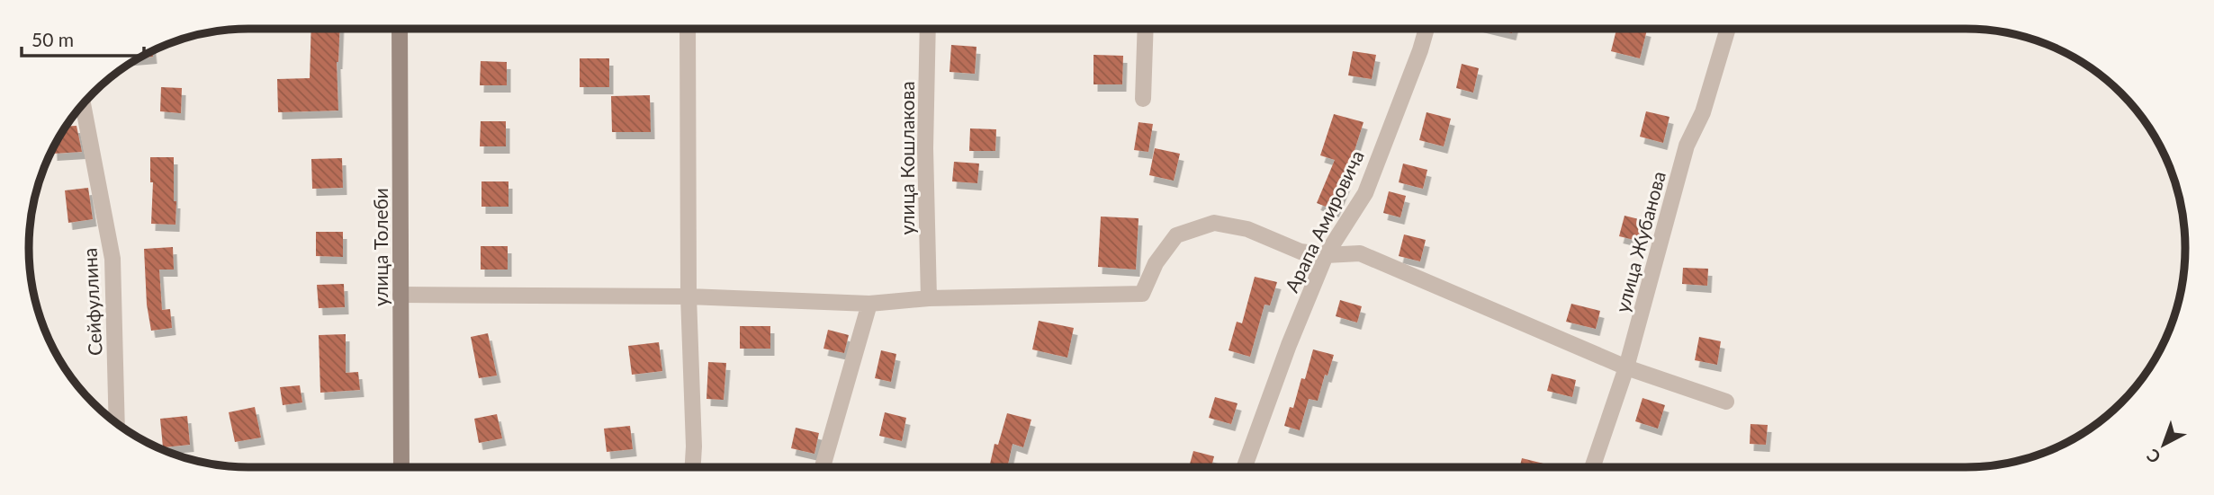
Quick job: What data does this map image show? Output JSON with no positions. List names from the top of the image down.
{
  "streets": {
    "street": [
      "улица Кошлакова",
      "Арапа Амировича",
      "улица Жубанова",
      "улица Толеби",
      "Сейфуллина"
    ]
  },
  "scale_bar": "50 m",
  "north": "bottom left"
}
